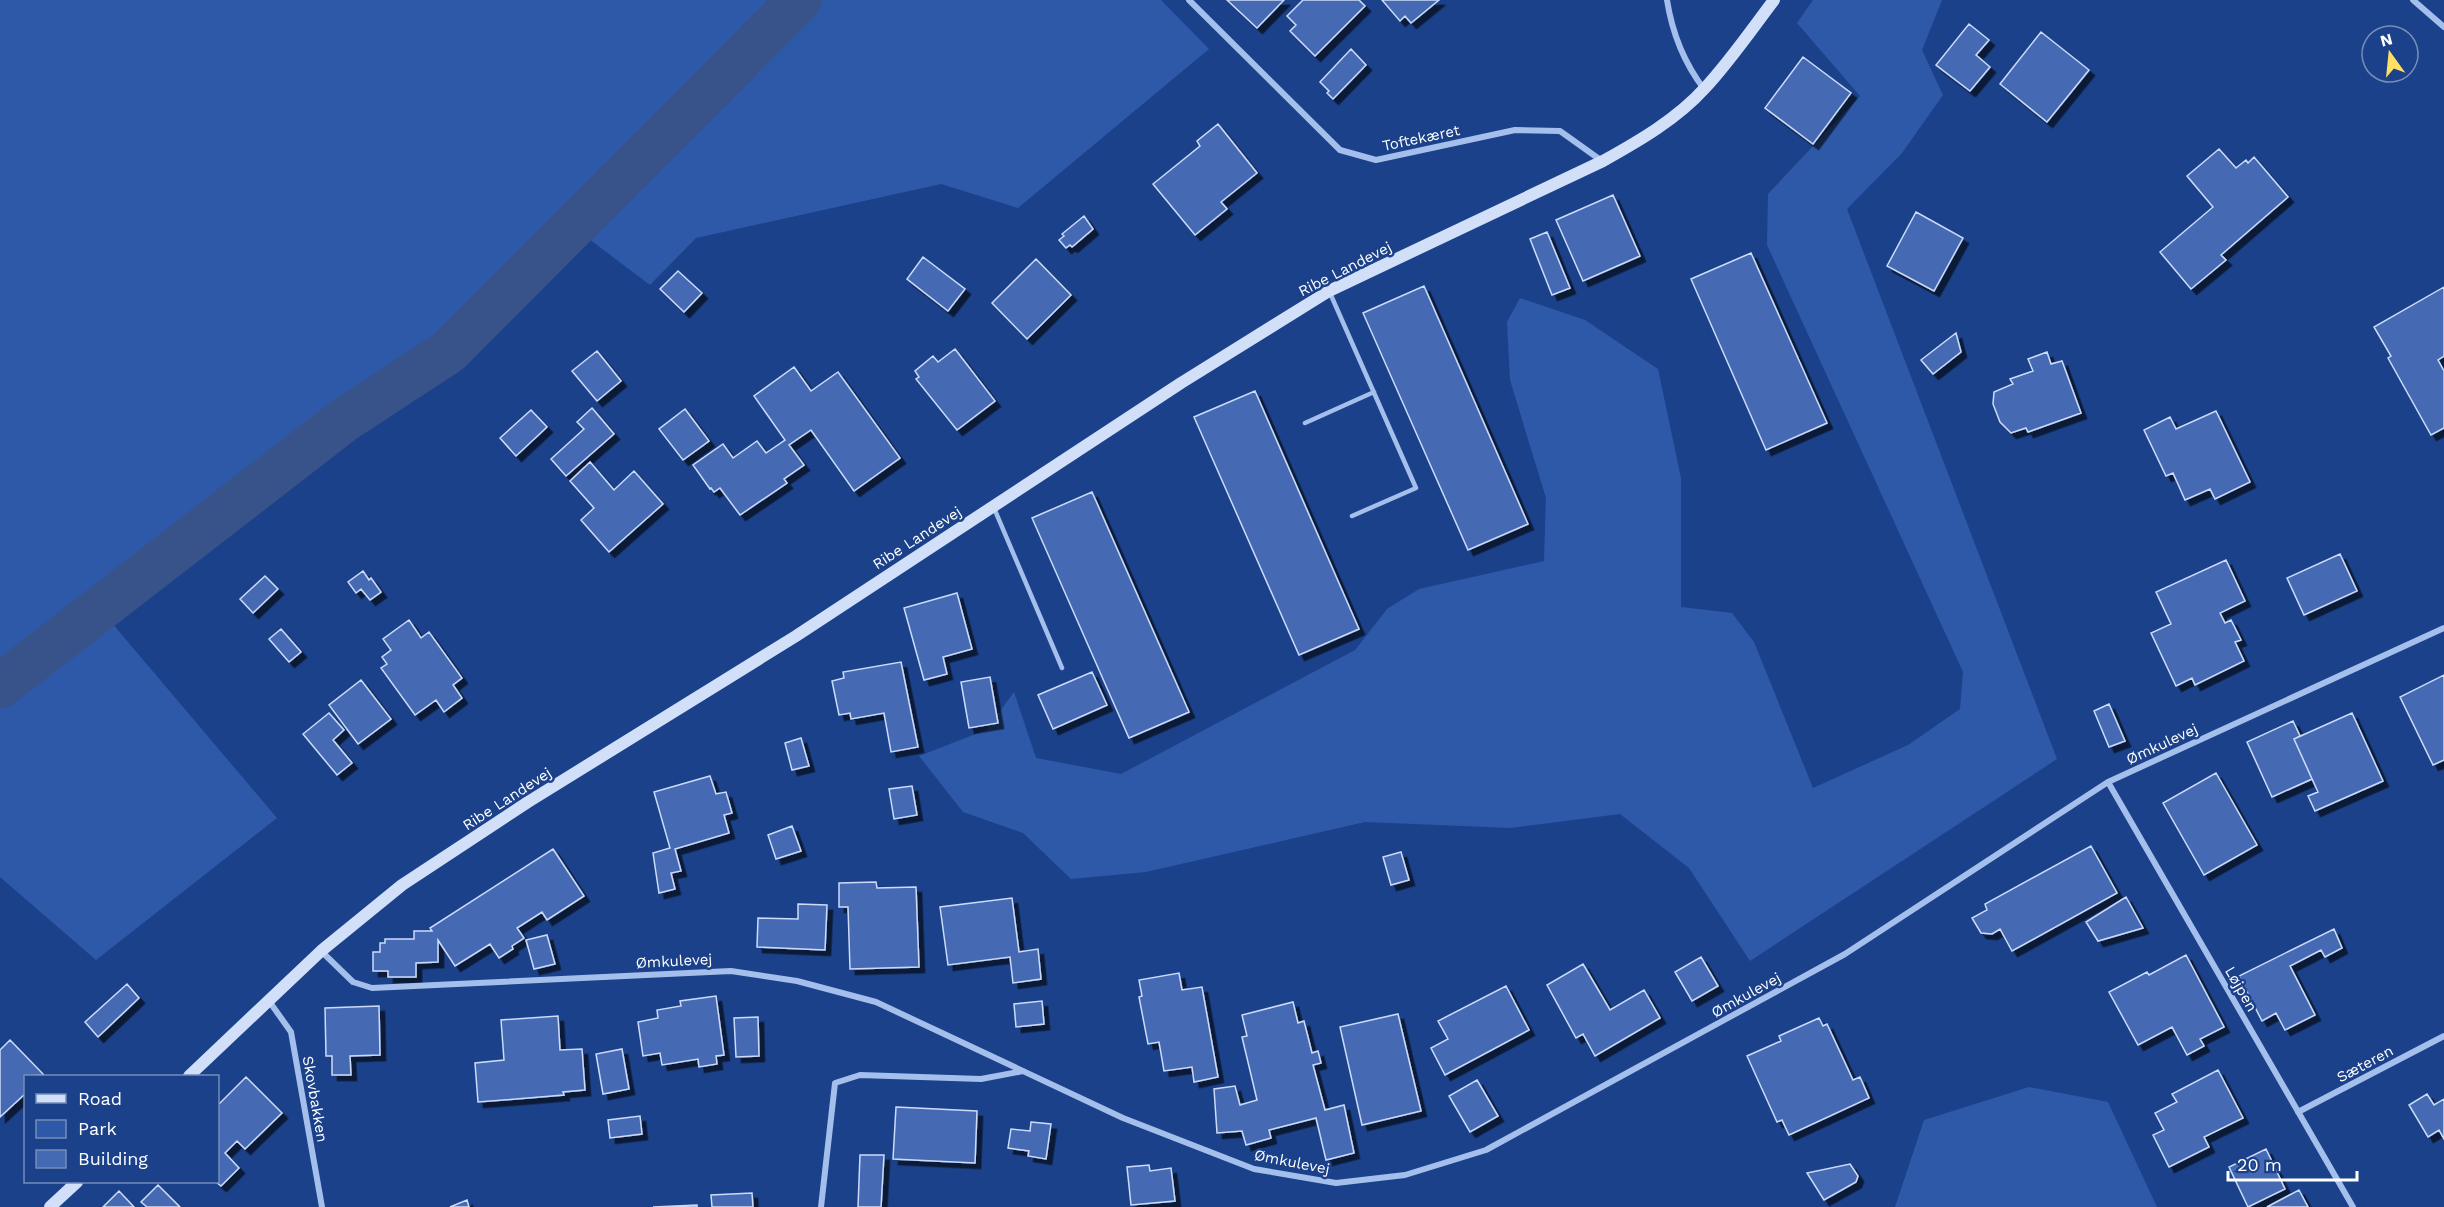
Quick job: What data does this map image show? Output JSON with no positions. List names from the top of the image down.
{
  "streets": {
    "main road": ["Ribe Landevej"],
    "street": [
      "Toftekæret",
      "Ømkulevej",
      "Løjpen",
      "Sæteren",
      "Skovbakken"
    ]
  },
  "crossings": [
    ["Toftekæret", "Ribe Landevej"],
    ["Ribe Landevej", "Ømkulevej"],
    ["Ribe Landevej", "Skovbakken"],
    ["Ømkulevej", "Løjpen"],
    ["Løjpen", "Sæteren"]
  ],
  "legend": ["Road", "Park", "Building"],
  "scale_bar": "20 m",
  "north": "top"
}
